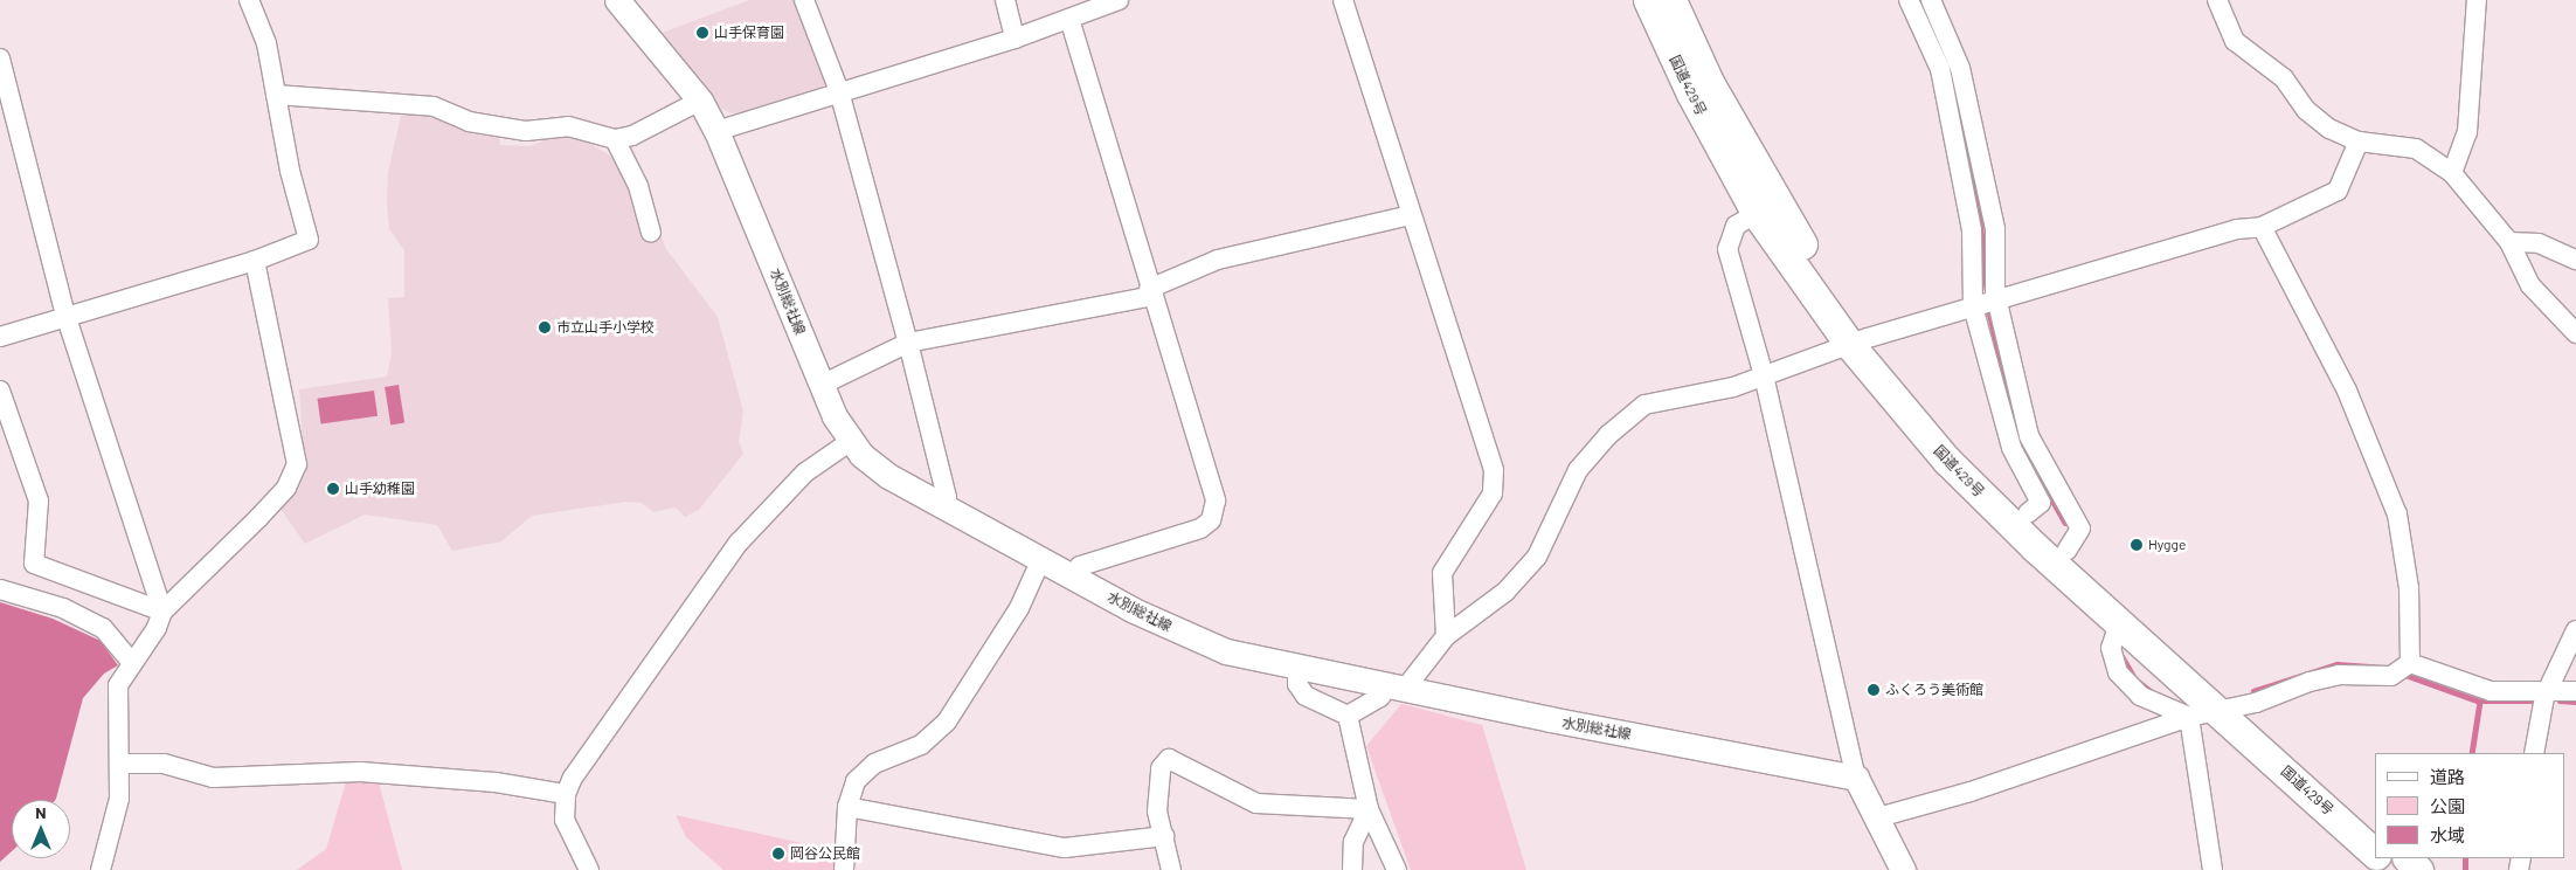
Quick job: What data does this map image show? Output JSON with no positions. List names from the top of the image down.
{
  "streets": {
    "highway": ["国道429号"],
    "main road": ["水別総社線"]
  },
  "places": [
    "山手保育園",
    "市立山手小学校",
    "山手幼稚園",
    "Hygge",
    "ふくろう美術館",
    "岡谷公民館"
  ],
  "legend": ["道路", "公園", "水域"],
  "north": "top"
}
